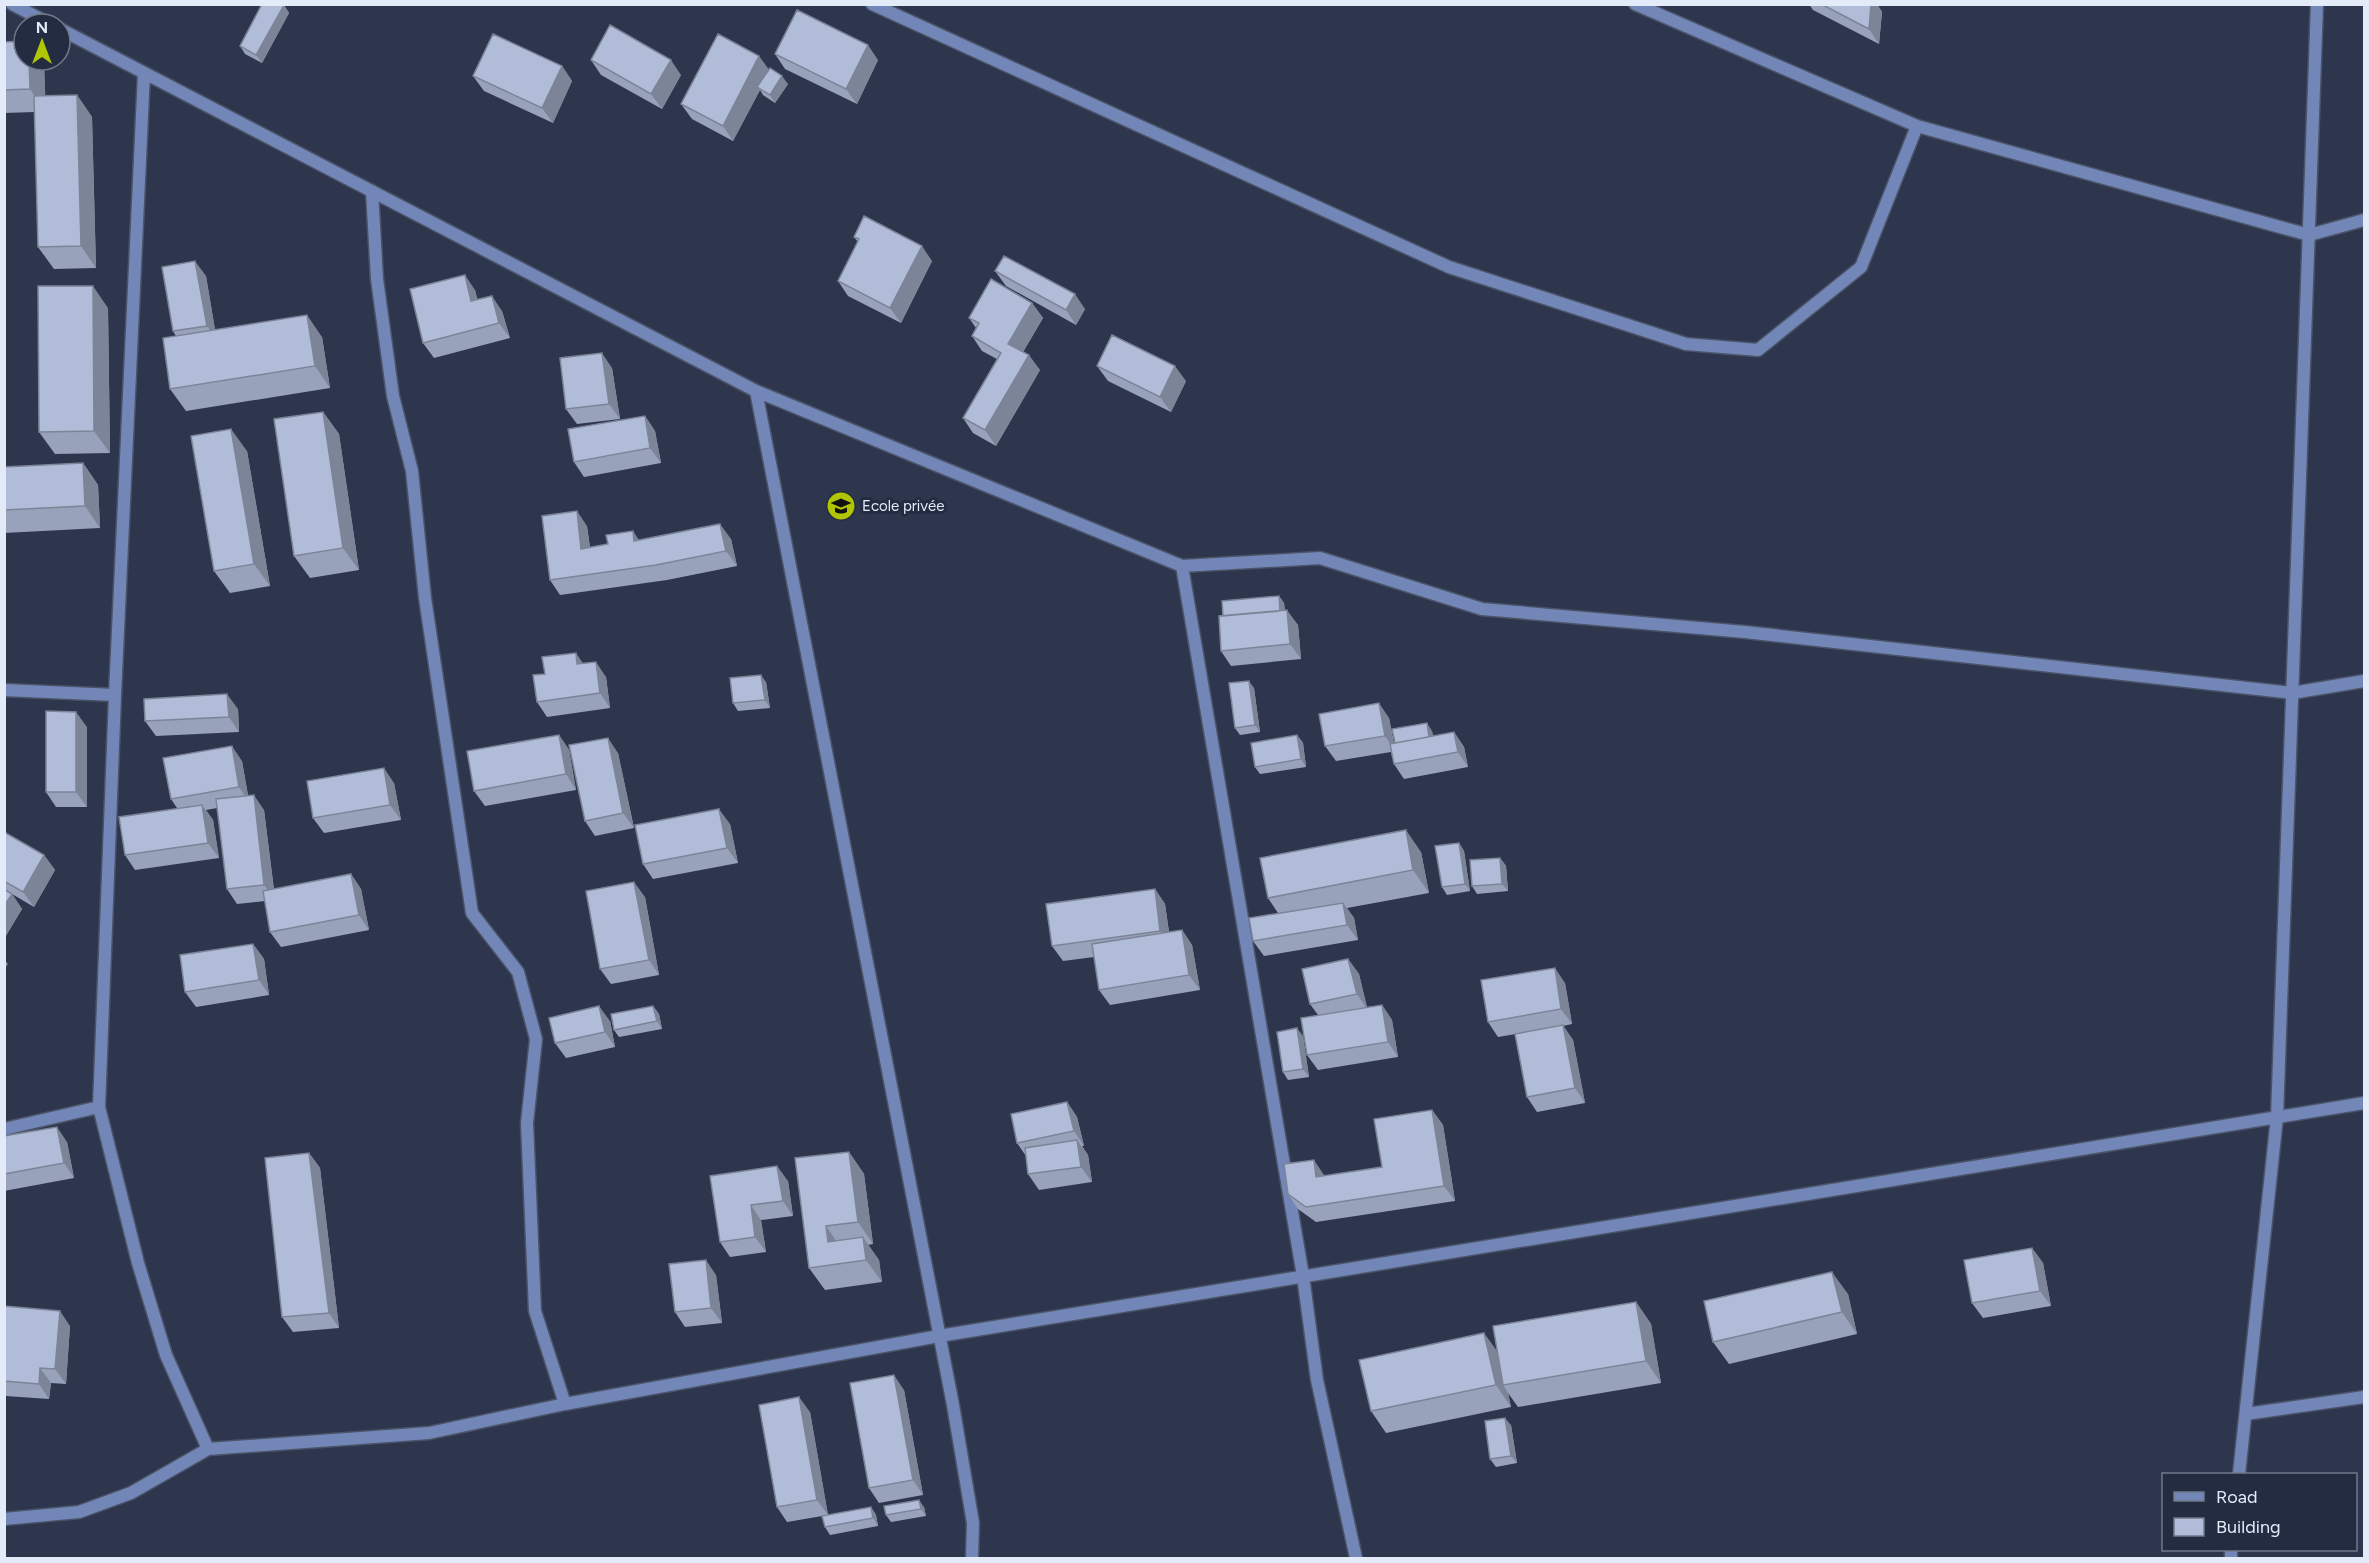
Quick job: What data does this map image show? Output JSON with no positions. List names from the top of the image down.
{
  "places": {
    "school or university": ["Ecole privée"]
  },
  "legend": ["Road", "Building"],
  "north": "top"
}
